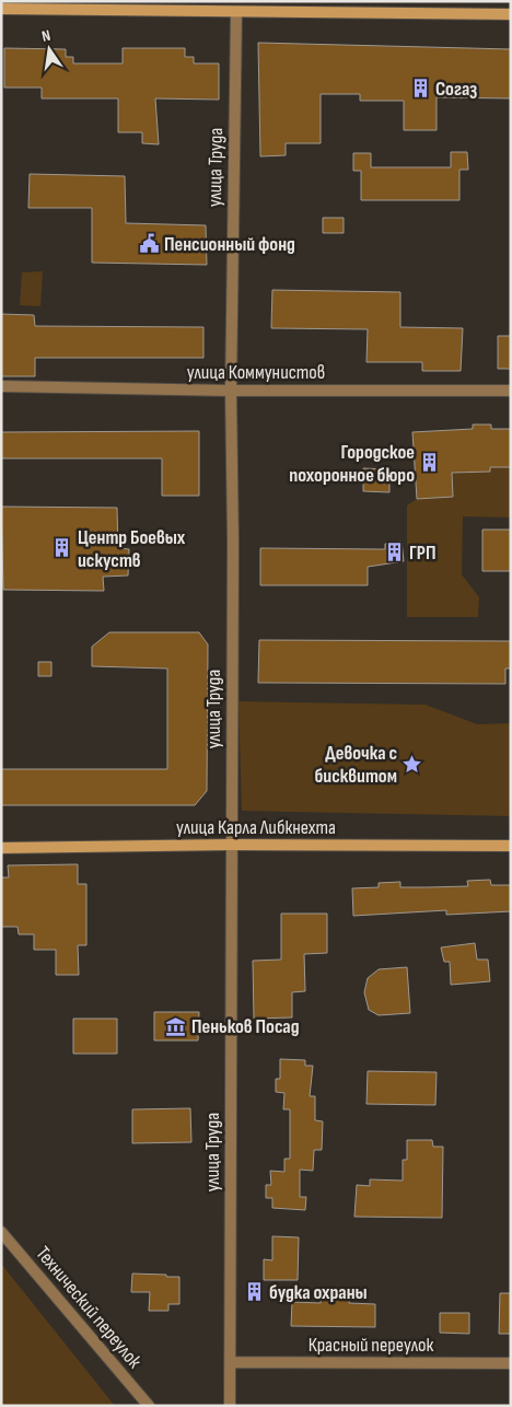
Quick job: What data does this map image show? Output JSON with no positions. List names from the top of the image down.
{
  "streets": {
    "street": [
      "улица Труда",
      "улица Коммунистов",
      "улица Карла Либкнехта",
      "Технический переулок",
      "Красный переулок"
    ]
  },
  "crossings": [
    ["улица Труда", "улица Коммунистов"],
    ["улица Труда", "улица Карла Либкнехта"],
    ["улица Труда", "Красный переулок"]
  ],
  "places": {
    "building": [
      "Согаз",
      "Городское похоронное бюро",
      "Центр Боевых искуств",
      "ГРП",
      "будка охраны"
    ],
    "public building": ["Пенсионный фонд"],
    "place": ["Девочка с бисквитом"],
    "museum": ["Пеньков Посад"]
  },
  "north": "top"
}
